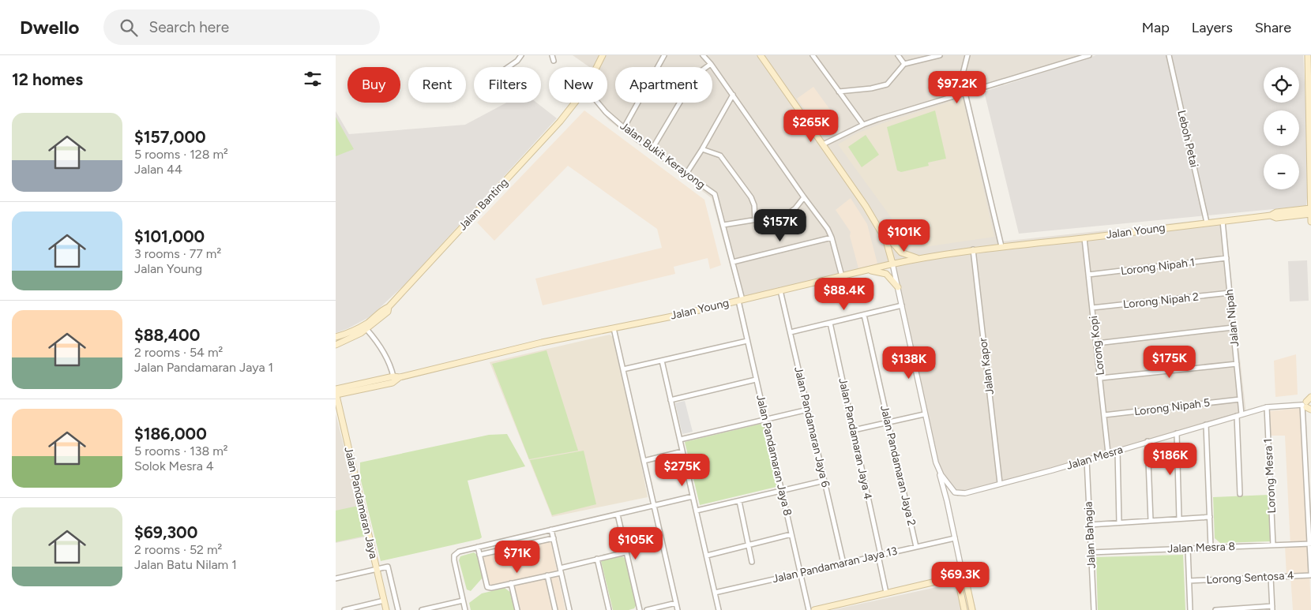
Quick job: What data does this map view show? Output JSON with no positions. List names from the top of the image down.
{
  "streets": {
    "main road": ["Jalan Banting", "Jalan Young", "Jalan Pandamaran Jaya"],
    "street": [
      "Leboh Petai",
      "Jalan Bukit Kerayong",
      "Lorong Nipah 1",
      "Lorong Nipah 2",
      "Jalan Nipah",
      "Lorong Kopi",
      "Jalan Kapor",
      "Lorong Nipah 5",
      "Jalan Pandamaran Jaya 6",
      "Jalan Pandamaran Jaya 4",
      "Jalan Pandamaran Jaya 8",
      "Jalan Mesra",
      "Jalan Pandamaran Jaya 2",
      "Lorong Mesra 1",
      "Jalan Bahagia",
      "Jalan Mesra 8",
      "Jalan Pandamaran Jaya 13",
      "Lorong Sentosa 4"
    ]
  },
  "crossings": [
    ["Leboh Petai", "Jalan Young"],
    ["Jalan Bukit Kerayong", "Jalan Young"],
    ["Jalan Bukit Kerayong", "Jalan Pandamaran Jaya 8"],
    ["Jalan Young", "Jalan Nipah"],
    ["Jalan Young", "Lorong Kopi"],
    ["Jalan Young", "Jalan Kapor"],
    ["Jalan Young", "Jalan Pandamaran Jaya 6"],
    ["Jalan Young", "Jalan Pandamaran Jaya 8"],
    ["Jalan Young", "Jalan Pandamaran Jaya"],
    ["Lorong Nipah 1", "Jalan Nipah"],
    ["Lorong Nipah 1", "Lorong Kopi"],
    ["Lorong Nipah 2", "Jalan Nipah"],
    ["Lorong Nipah 2", "Lorong Kopi"],
    ["Jalan Nipah", "Lorong Nipah 5"],
    ["Jalan Nipah", "Jalan Mesra"],
    ["Lorong Kopi", "Lorong Nipah 5"],
    ["Lorong Kopi", "Jalan Mesra"],
    ["Jalan Kapor", "Jalan Mesra"],
    ["Jalan Pandamaran Jaya 6", "Jalan Pandamaran Jaya 13"],
    ["Jalan Pandamaran Jaya 4", "Jalan Pandamaran Jaya 13"],
    ["Jalan Pandamaran Jaya 8", "Jalan Pandamaran Jaya 13"],
    ["Jalan Mesra", "Lorong Mesra 1"],
    ["Jalan Mesra", "Jalan Bahagia"],
    ["Jalan Pandamaran Jaya 2", "Jalan Pandamaran Jaya 13"],
    ["Lorong Mesra 1", "Jalan Mesra 8"],
    ["Jalan Bahagia", "Jalan Mesra 8"]
  ],
  "page": {
    "header": "Dwello",
    "search": "Search here",
    "nav": ["Map", "Layers", "Share"],
    "heading": "12 homes",
    "map_buttons": ["+", "−"],
    "chip": [
      "Buy",
      "Rent",
      "Filters",
      "New",
      "Apartment"
    ],
    "price": [
      "$97.2K",
      "$265K",
      "$157K",
      "$101K",
      "$88.4K",
      "$175K",
      "$138K",
      "$186K",
      "$275K",
      "$105K",
      "$71K",
      "$69.3K"
    ],
    "list": [
      {
        "name": "$157,000",
        "note": "5 rooms · 128 m² · Jalan 44"
      },
      {
        "name": "$101,000",
        "note": "3 rooms · 77 m² · Jalan Young"
      },
      {
        "name": "$88,400",
        "note": "2 rooms · 54 m² · Jalan Pandamaran Jaya 1"
      },
      {
        "name": "$186,000",
        "note": "5 rooms · 138 m² · Solok Mesra 4"
      },
      {
        "name": "$69,300",
        "note": "2 rooms · 52 m² · Jalan Batu Nilam 1"
      }
    ]
  }
}
